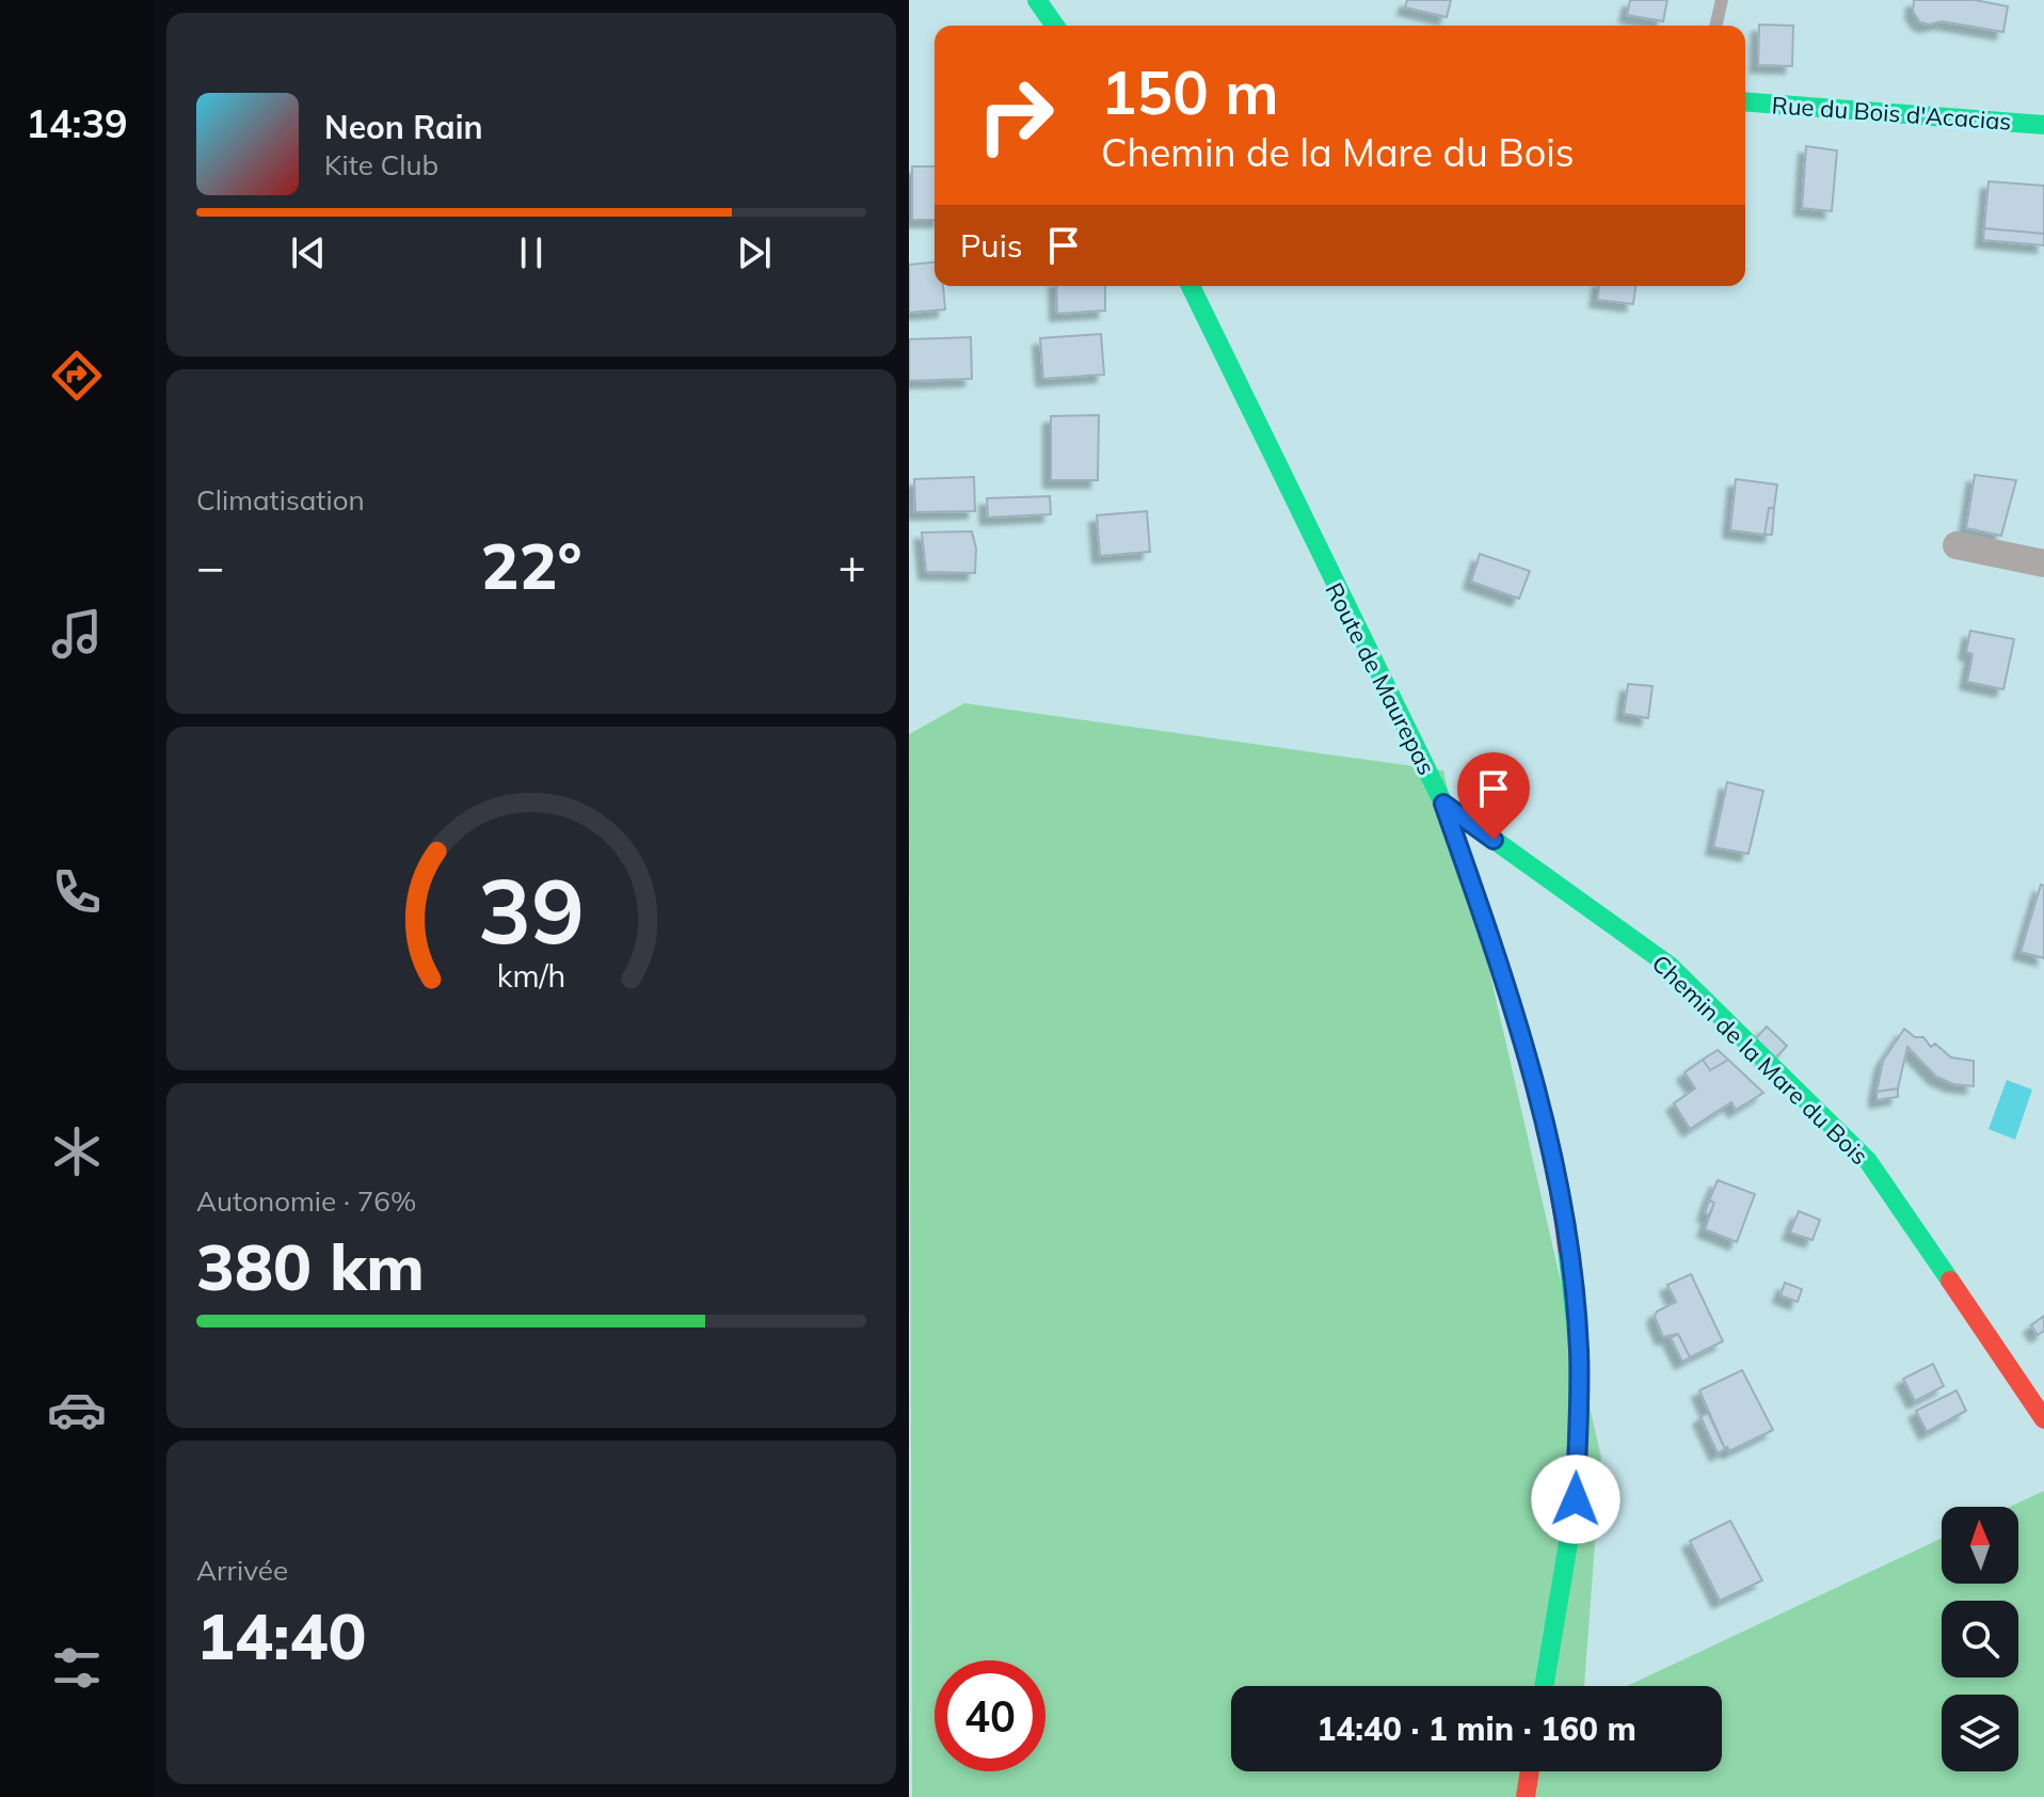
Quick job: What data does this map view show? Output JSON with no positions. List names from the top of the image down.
{
  "streets": {
    "street": ["Rue du Bois d'Acacias", "Route de Maurepas", "Chemin de la Mare du Bois"]
  },
  "crossings": [
    ["Route de Maurepas", "Chemin de la Mare du Bois"]
  ],
  "north": "top",
  "page": {
    "tabs": "14:39",
    "turn": ["150 m", "Chemin de la Mare du Bois"],
    "song": ["Neon Rain", "Kite Club"],
    "then": "Puis",
    "tile": [
      "Climatisation",
      ["Autonomie · 76%", "380 km"],
      ["Arrivée", "14:40"]
    ],
    "heat": ["−", "22°", "+"],
    "limit": "40",
    "trip": "14:40 · 1 min · 160 m",
    "gauge": ["39", "km/h"]
  }
}
